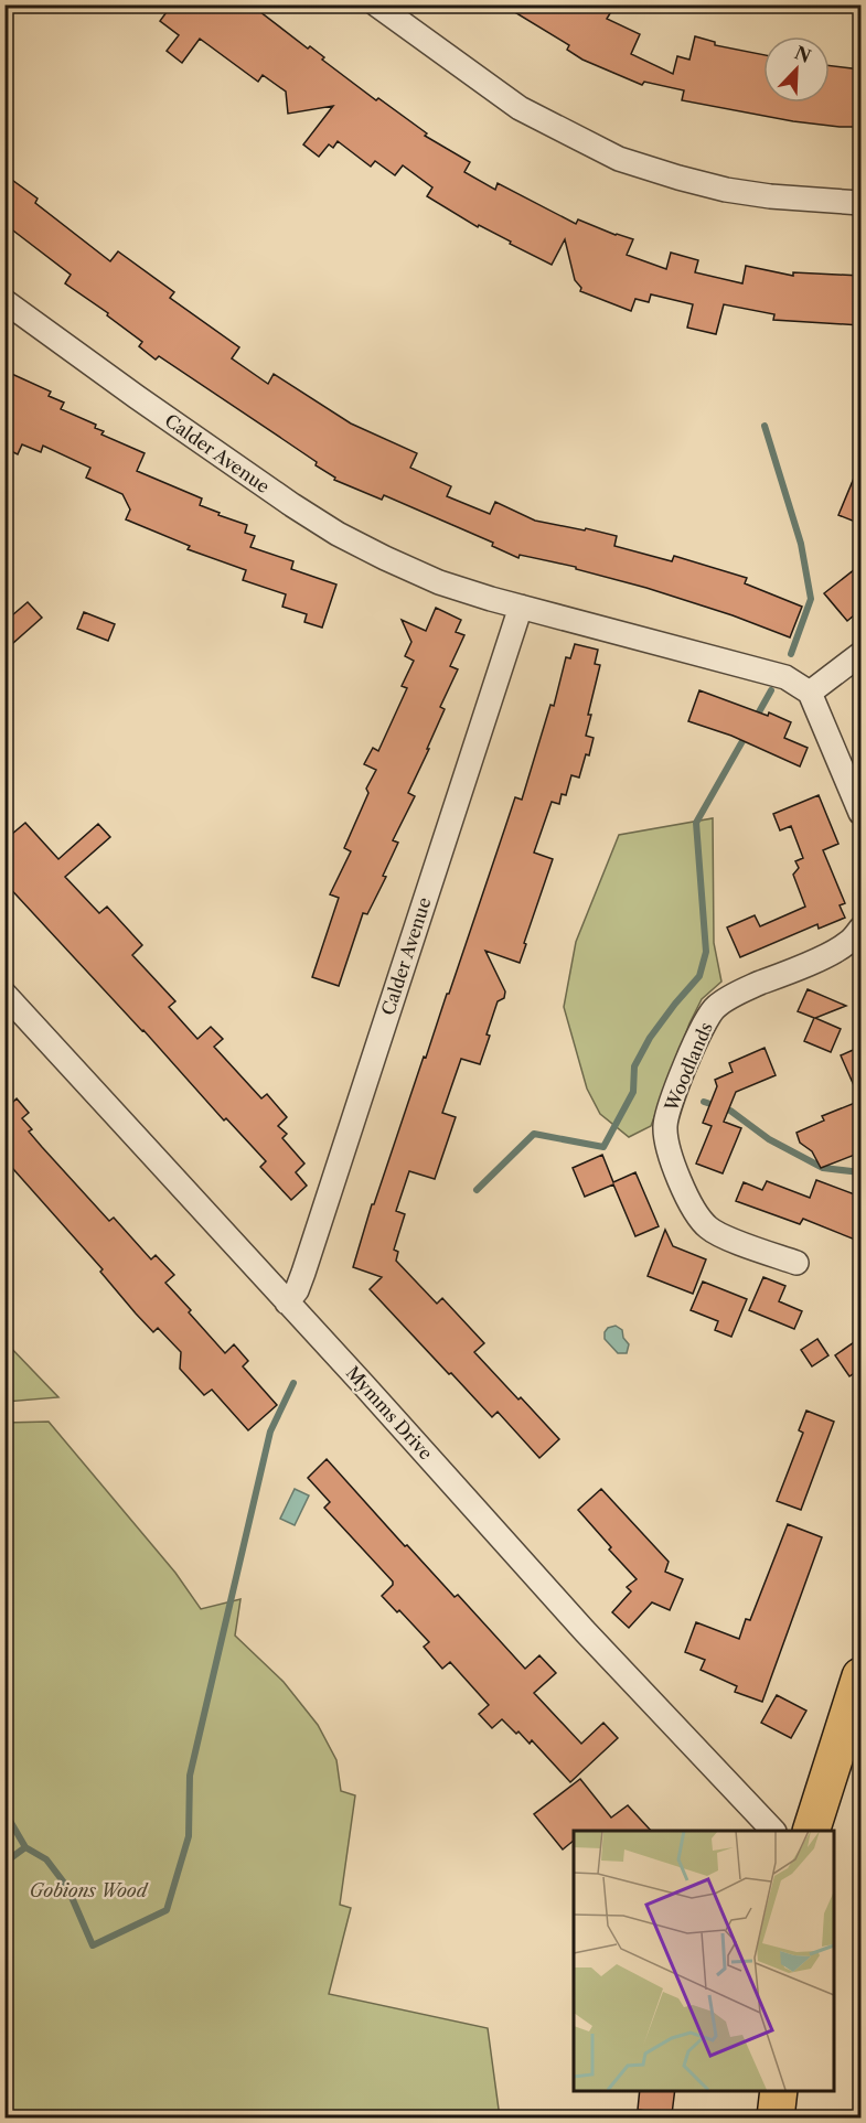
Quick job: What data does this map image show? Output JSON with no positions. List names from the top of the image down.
{
  "streets": {
    "street": ["Calder Avenue", "Woodlands", "Mymms Drive"]
  },
  "crossings": [
    ["Calder Avenue", "Mymms Drive"]
  ],
  "parks": ["Gobions Wood"],
  "north": "top right"
}
